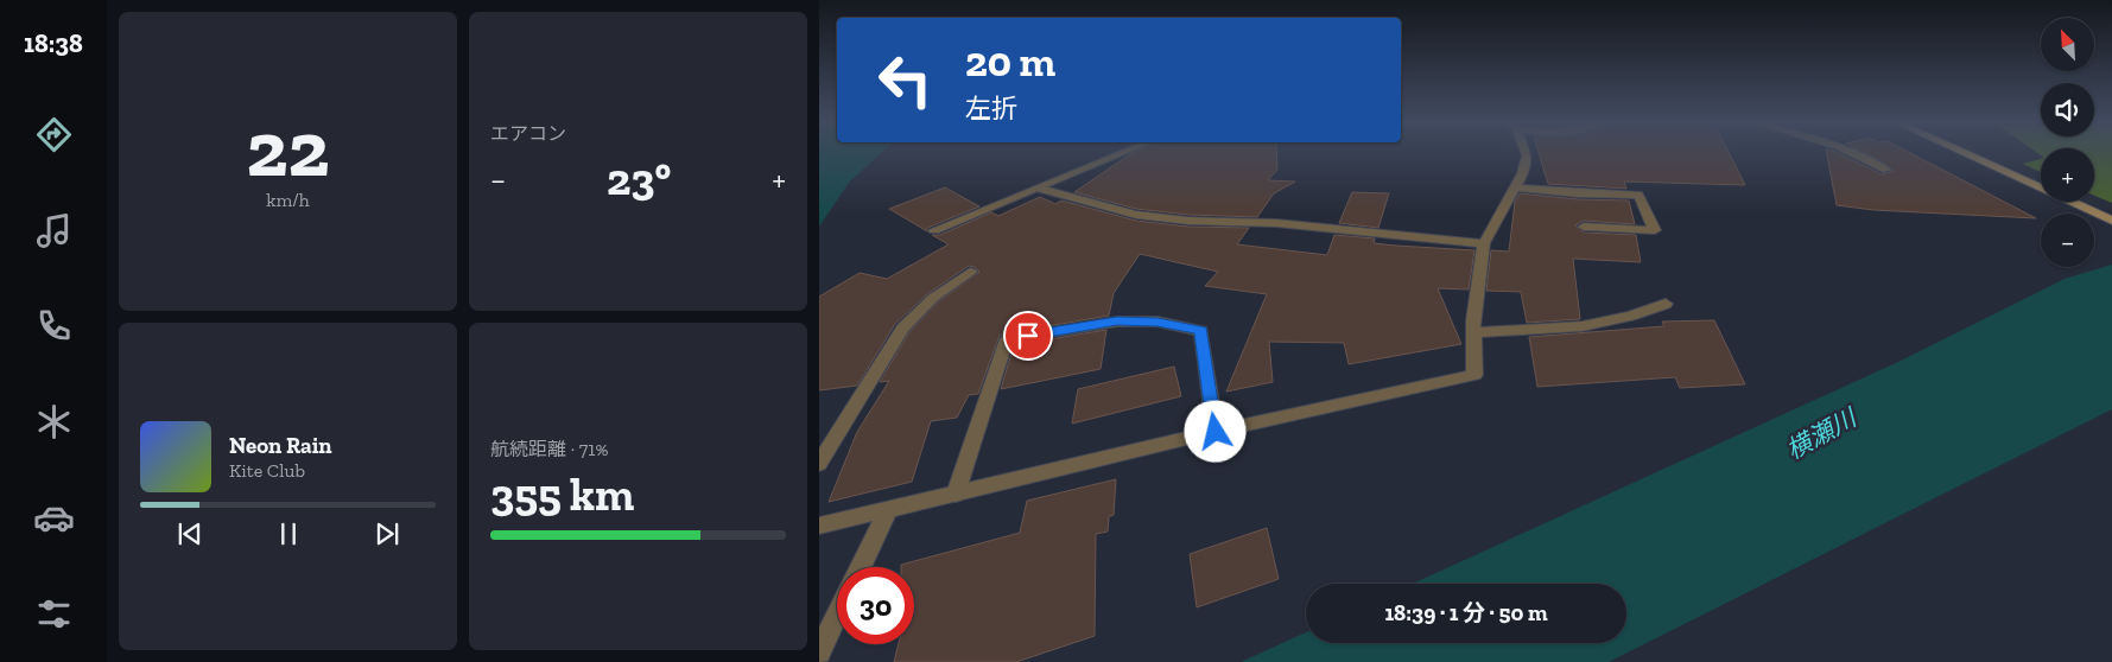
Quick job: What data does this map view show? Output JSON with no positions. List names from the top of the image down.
{
  "water": ["横瀬川"],
  "north": "top left",
  "page": {
    "tabs": "18:38",
    "tile": [
      ["22", "km/h"],
      "エアコン",
      ["航続距離 · 71%", "355 km"]
    ],
    "map_buttons": ["+", "−"],
    "turn": ["20 m", "左折"],
    "heat": ["−", "23°", "+"],
    "song": ["Neon Rain", "Kite Club"],
    "limit": "30",
    "trip": "18:39 · 1 分 · 50 m"
  }
}
